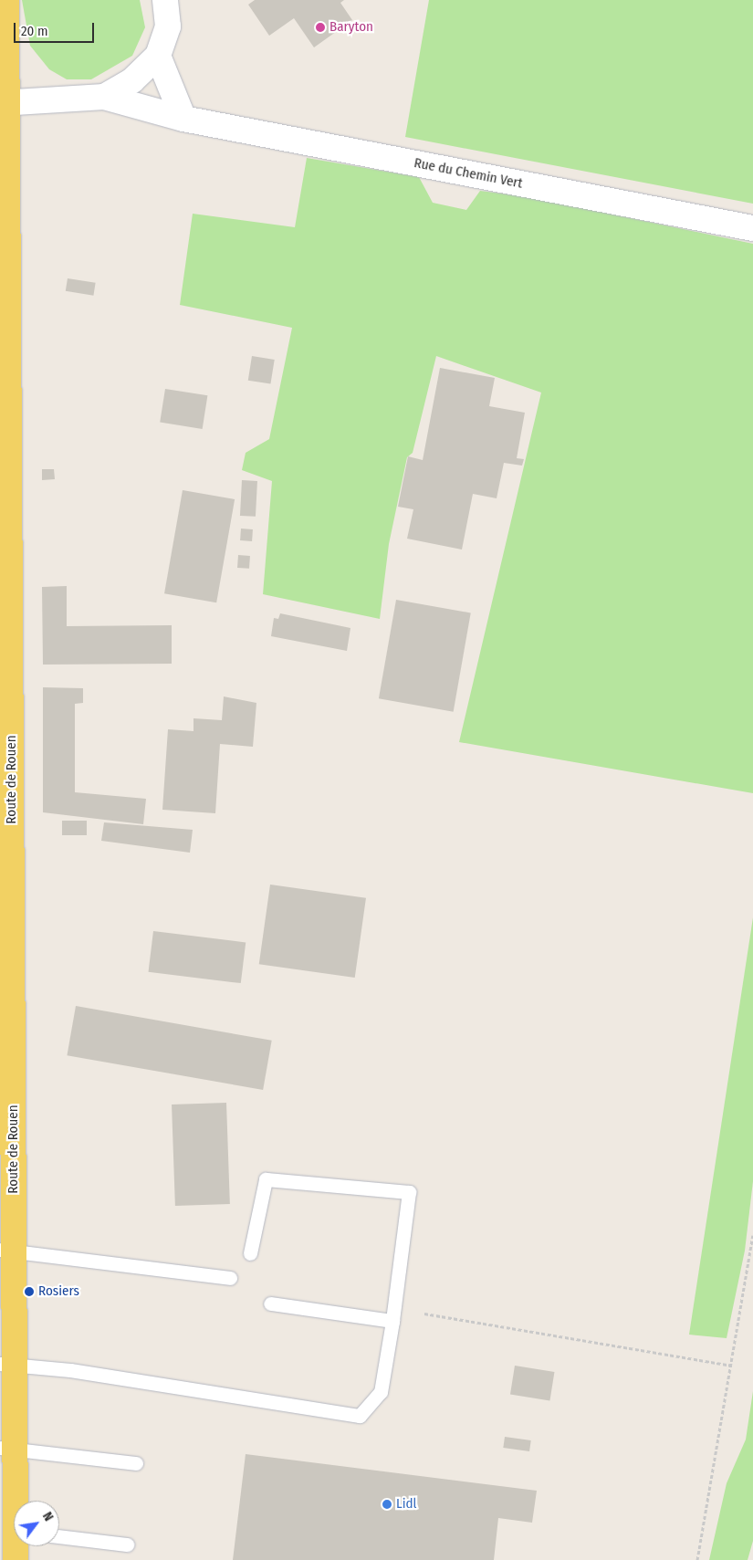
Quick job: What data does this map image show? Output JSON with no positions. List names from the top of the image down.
{
  "streets": {
    "main road": ["Route de Rouen"],
    "street": ["Rue du Chemin Vert"]
  },
  "crossings": [
    ["Rue du Chemin Vert", "Route de Rouen"]
  ],
  "places": ["Baryton", "Rosiers", "Lidl"],
  "scale_bar": "20 m",
  "north": "top right"
}
